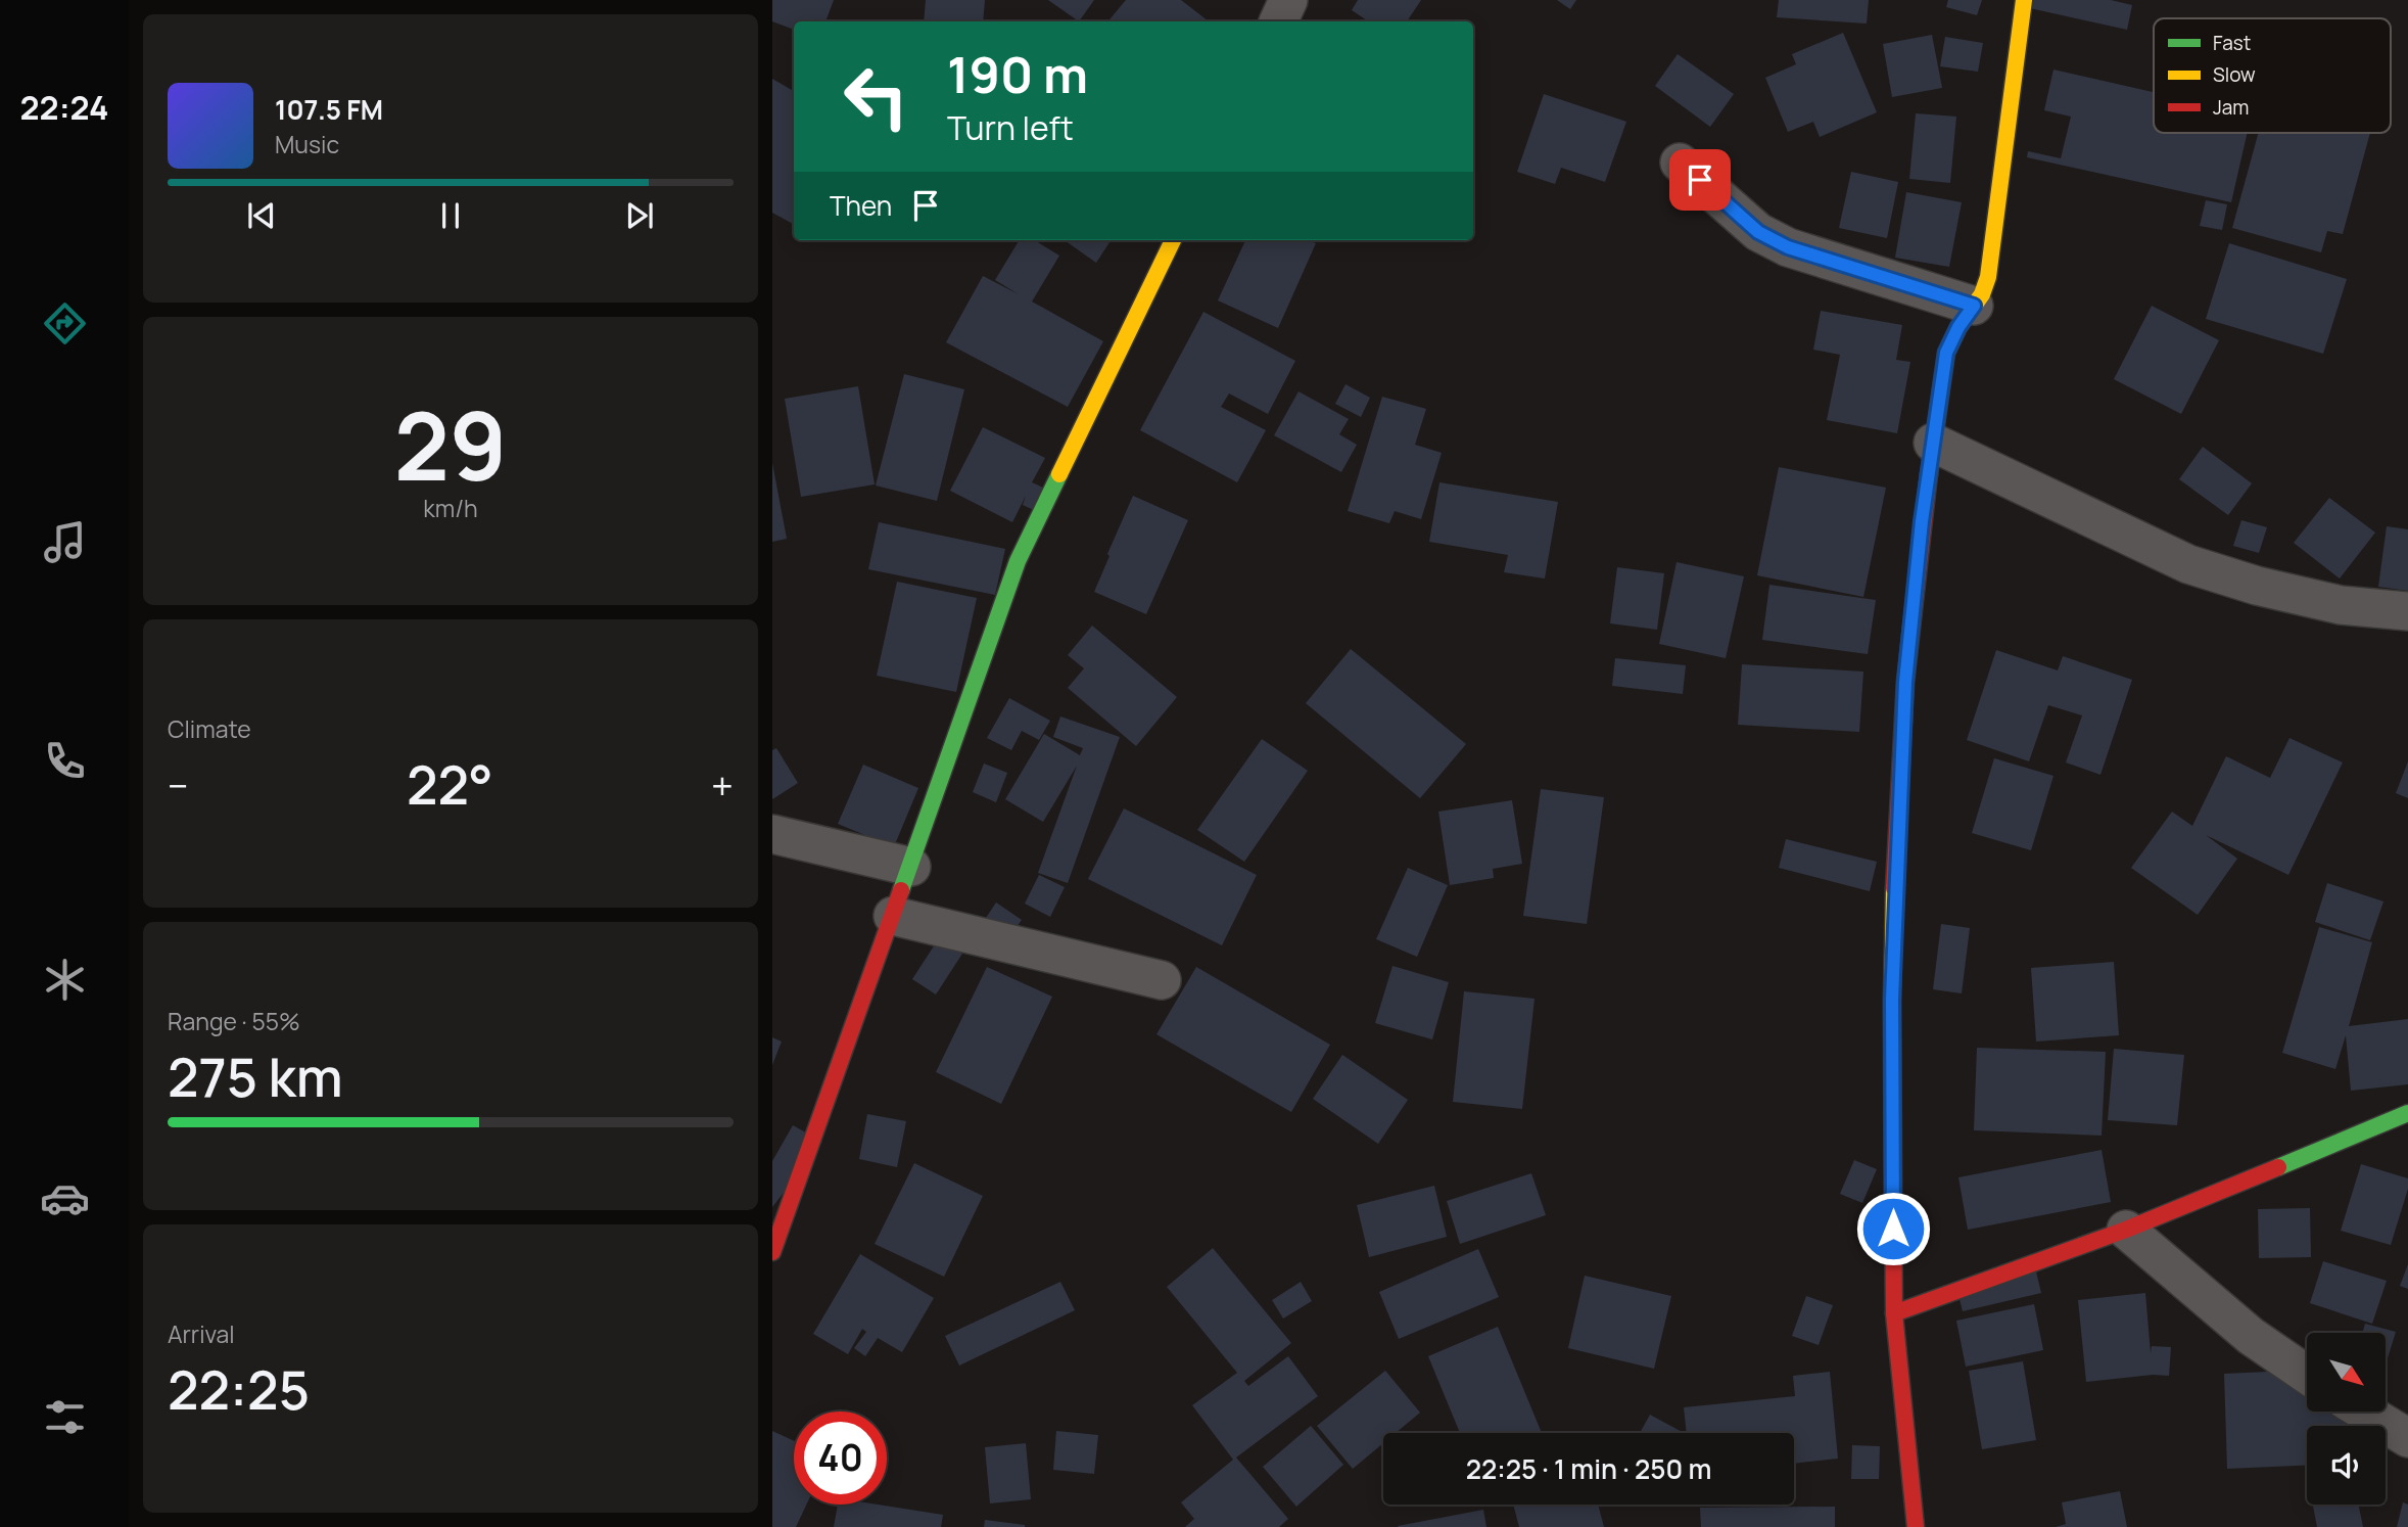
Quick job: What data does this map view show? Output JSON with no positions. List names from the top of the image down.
{
  "legend": ["Fast", "Slow", "Jam"],
  "north": "bottom right",
  "page": {
    "tabs": "22:24",
    "turn": ["190 m", "Turn left"],
    "song": ["107.5 FM", "Music"],
    "then": "Then",
    "tile": [
      ["29", "km/h"],
      "Climate",
      ["Range · 55%", "275 km"],
      ["Arrival", "22:25"]
    ],
    "heat": ["−", "22°", "+"],
    "limit": "40",
    "trip": "22:25 · 1 min · 250 m"
  }
}
